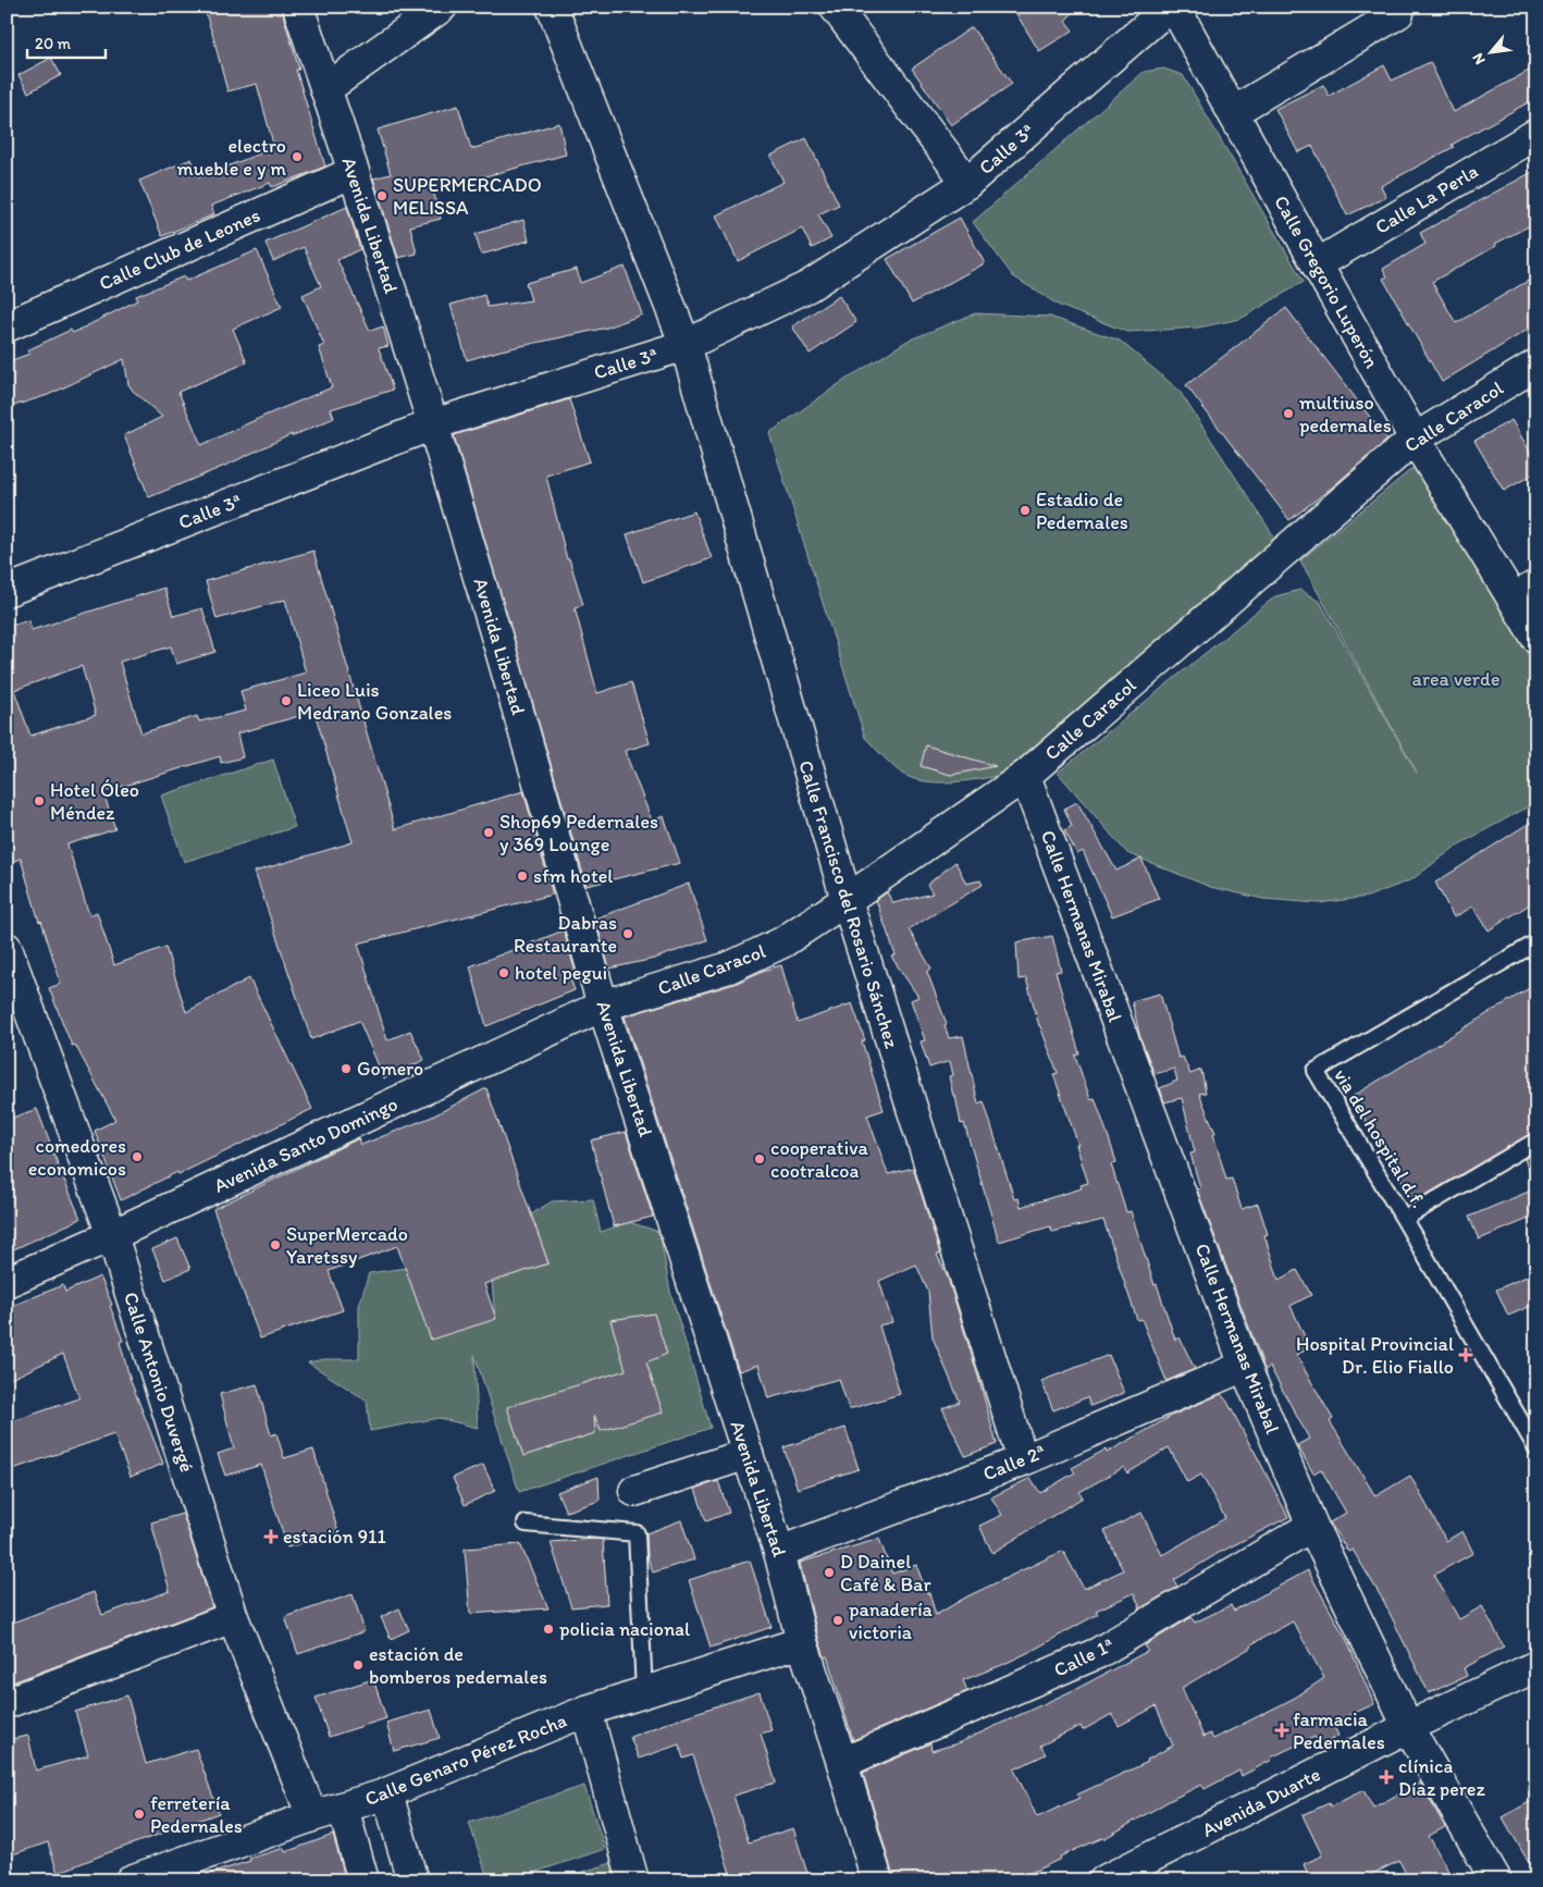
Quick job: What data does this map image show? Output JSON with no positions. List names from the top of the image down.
{
  "streets": {
    "street": [
      "Calle 3ª",
      "Calle La Perla",
      "Avenida Libertad",
      "Calle Club de Leones",
      "Calle Gregorio Luperón",
      "Calle Caracol",
      "Calle Francisco del Rosario Sánchez",
      "Calle Hermanas Mirabal",
      "Avenida Santo Domingo",
      "Calle Antonio Duvergé",
      "Calle 2ª",
      "Calle 1ª",
      "Calle Genaro Pérez Rocha",
      "Avenida Duarte"
    ],
    "lane": ["via del hospital d.f."]
  },
  "crossings": [
    ["Calle 3ª", "Avenida Libertad"],
    ["Calle 3ª", "Calle Gregorio Luperón"],
    ["Calle 3ª", "Calle Francisco del Rosario Sánchez"],
    ["Calle La Perla", "Calle Gregorio Luperón"],
    ["Avenida Libertad", "Calle Club de Leones"],
    ["Avenida Libertad", "Calle Caracol"],
    ["Avenida Libertad", "Avenida Santo Domingo"],
    ["Avenida Libertad", "Calle 2ª"],
    ["Avenida Libertad", "Calle 1ª"],
    ["Avenida Libertad", "Calle Genaro Pérez Rocha"],
    ["Calle Gregorio Luperón", "Calle Caracol"],
    ["Calle Caracol", "Calle Francisco del Rosario Sánchez"],
    ["Calle Caracol", "Calle Hermanas Mirabal"],
    ["Calle Caracol", "Avenida Santo Domingo"],
    ["Calle Francisco del Rosario Sánchez", "Calle 2ª"],
    ["Calle Hermanas Mirabal", "Calle 2ª"],
    ["Calle Hermanas Mirabal", "Calle 1ª"],
    ["Calle Hermanas Mirabal", "Avenida Duarte"],
    ["Avenida Santo Domingo", "Calle Antonio Duvergé"],
    ["Calle Antonio Duvergé", "Calle Genaro Pérez Rocha"]
  ],
  "parks": ["area verde"],
  "places": {
    "other": [
      "electro mueble e y m",
      "SUPERMERCADO MELISSA",
      "multiuso pedernales",
      "Estadio de Pedernales",
      "Liceo Luis Medrano Gonzales",
      "Hotel Óleo Méndez",
      "Shop69 Pedernales y 369 Lounge",
      "sfm hotel",
      "Dabras Restaurante",
      "hotel pegui",
      "Gomero",
      "comedores economicos",
      "cooperativa cootralcoa",
      "SuperMercado Yaretssy",
      "D Dainel Café & Bar",
      "panadería victoria",
      "policia nacional",
      "estación de bomberos pedernales",
      "ferretería Pedernales"
    ],
    "health": [
      "Hospital Provincial Dr. Elio Fiallo",
      "estación 911",
      "farmacia Pedernales",
      "clínica Díaz perez"
    ]
  },
  "scale_bar": "20 m",
  "north": "bottom left"
}
